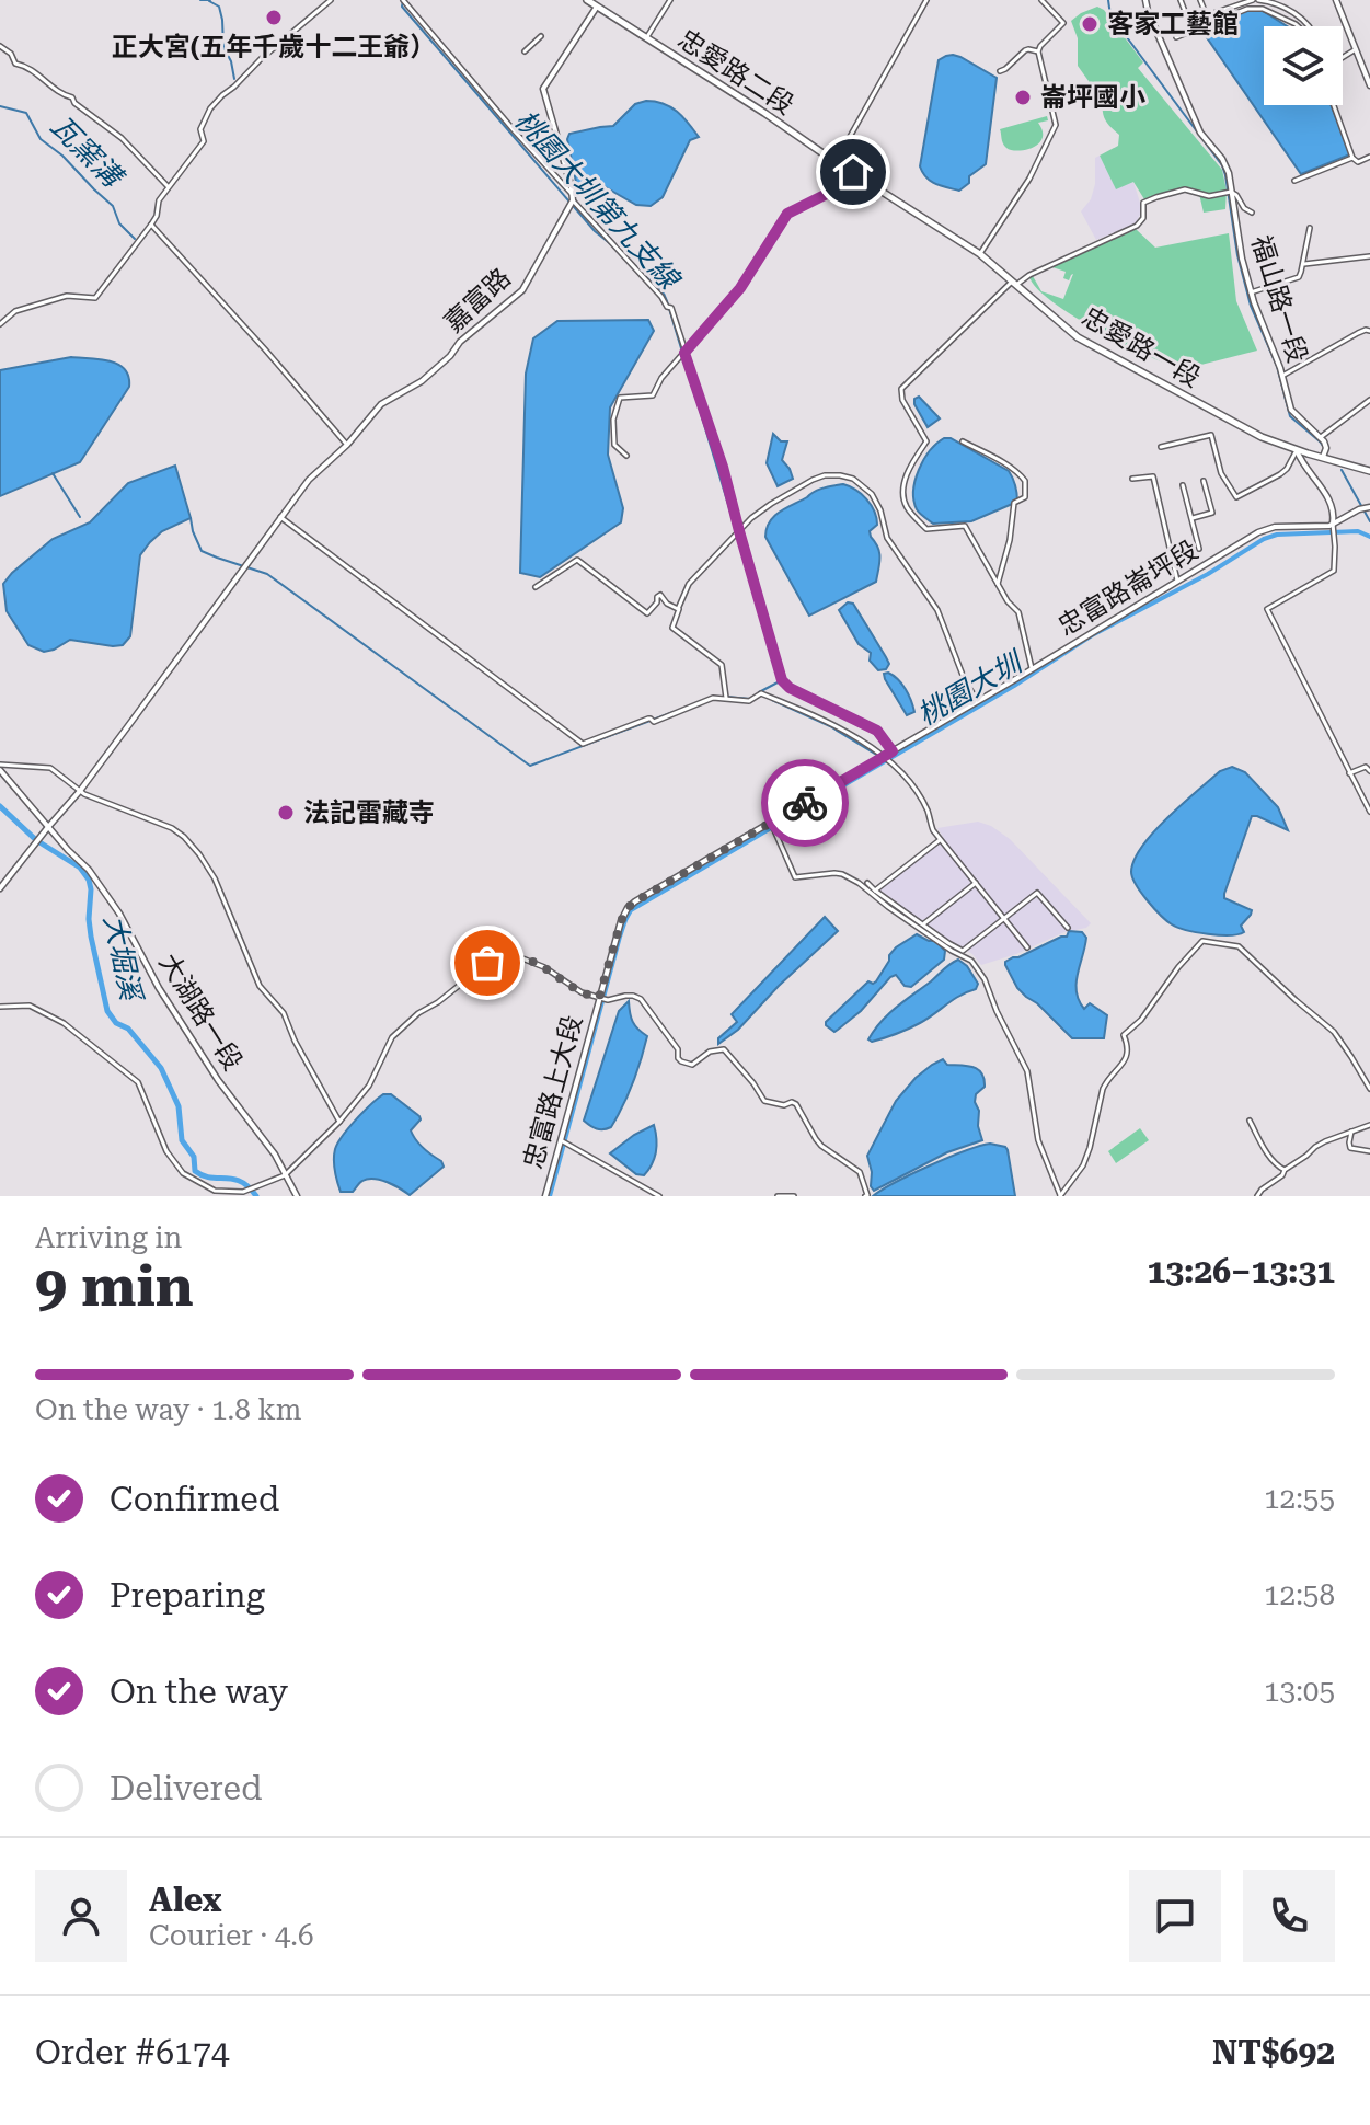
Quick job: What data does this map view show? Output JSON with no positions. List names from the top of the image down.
{
  "streets": {
    "main road": ["忠愛路二段", "忠愛路一段"],
    "street": [
      "福山路一段",
      "嘉富路",
      "忠富路崙坪段",
      "大湖路一段",
      "忠富路上大段"
    ]
  },
  "crossings": [
    ["忠愛路二段", "忠愛路一段"],
    ["嘉富路", "大湖路一段"],
    ["忠富路崙坪段", "忠富路上大段"]
  ],
  "water": [
    "瓦窯溝",
    "桃園大圳第九支線",
    "桃園大圳",
    "大堀溪"
  ],
  "places": [
    "正大宮(五年千歲十二王爺）",
    "客家工藝館",
    "崙坪國小",
    "法記雷藏寺"
  ],
  "page": {
    "heading": ["9 min", "Arriving in", "13:26–13:31"],
    "panel": [
      "Alex",
      "Courier · 4.6",
      "Order #6174",
      "NT$692"
    ],
    "bar": "On the way · 1.8 km",
    "list": [
      ["Confirmed", "12:55"],
      ["Preparing", "12:58"],
      ["On the way", "13:05"],
      "Delivered"
    ]
  }
}
